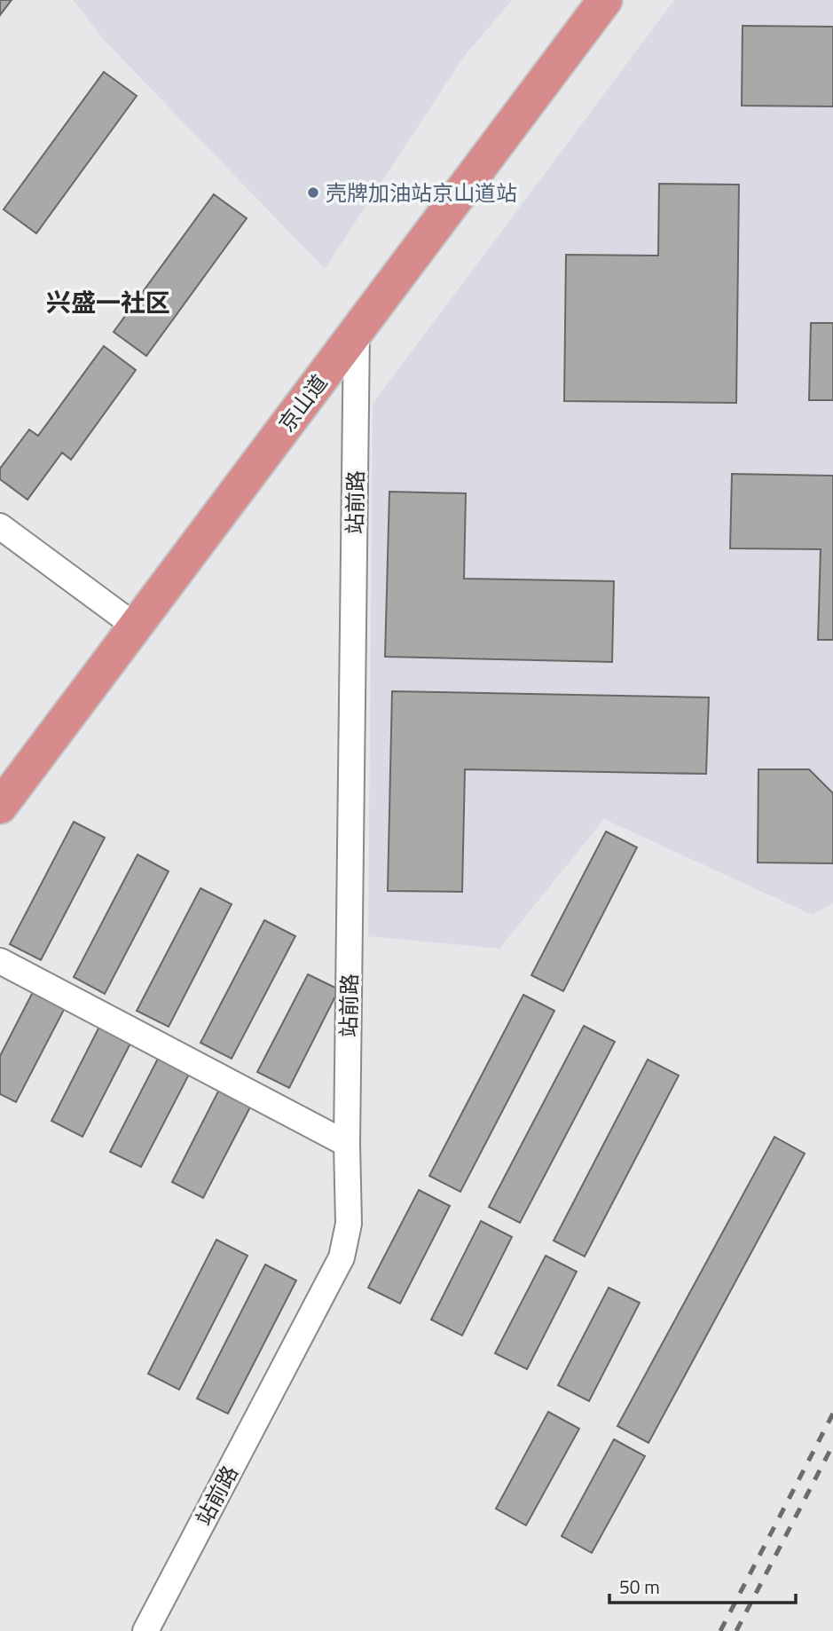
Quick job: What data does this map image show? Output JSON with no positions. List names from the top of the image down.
{
  "streets": {
    "highway": ["京山道"],
    "street": ["站前路"]
  },
  "crossings": [
    ["京山道", "站前路"]
  ],
  "districts": ["兴盛一社区"],
  "places": ["壳牌加油站京山道站"],
  "scale_bar": "50 m"
}
